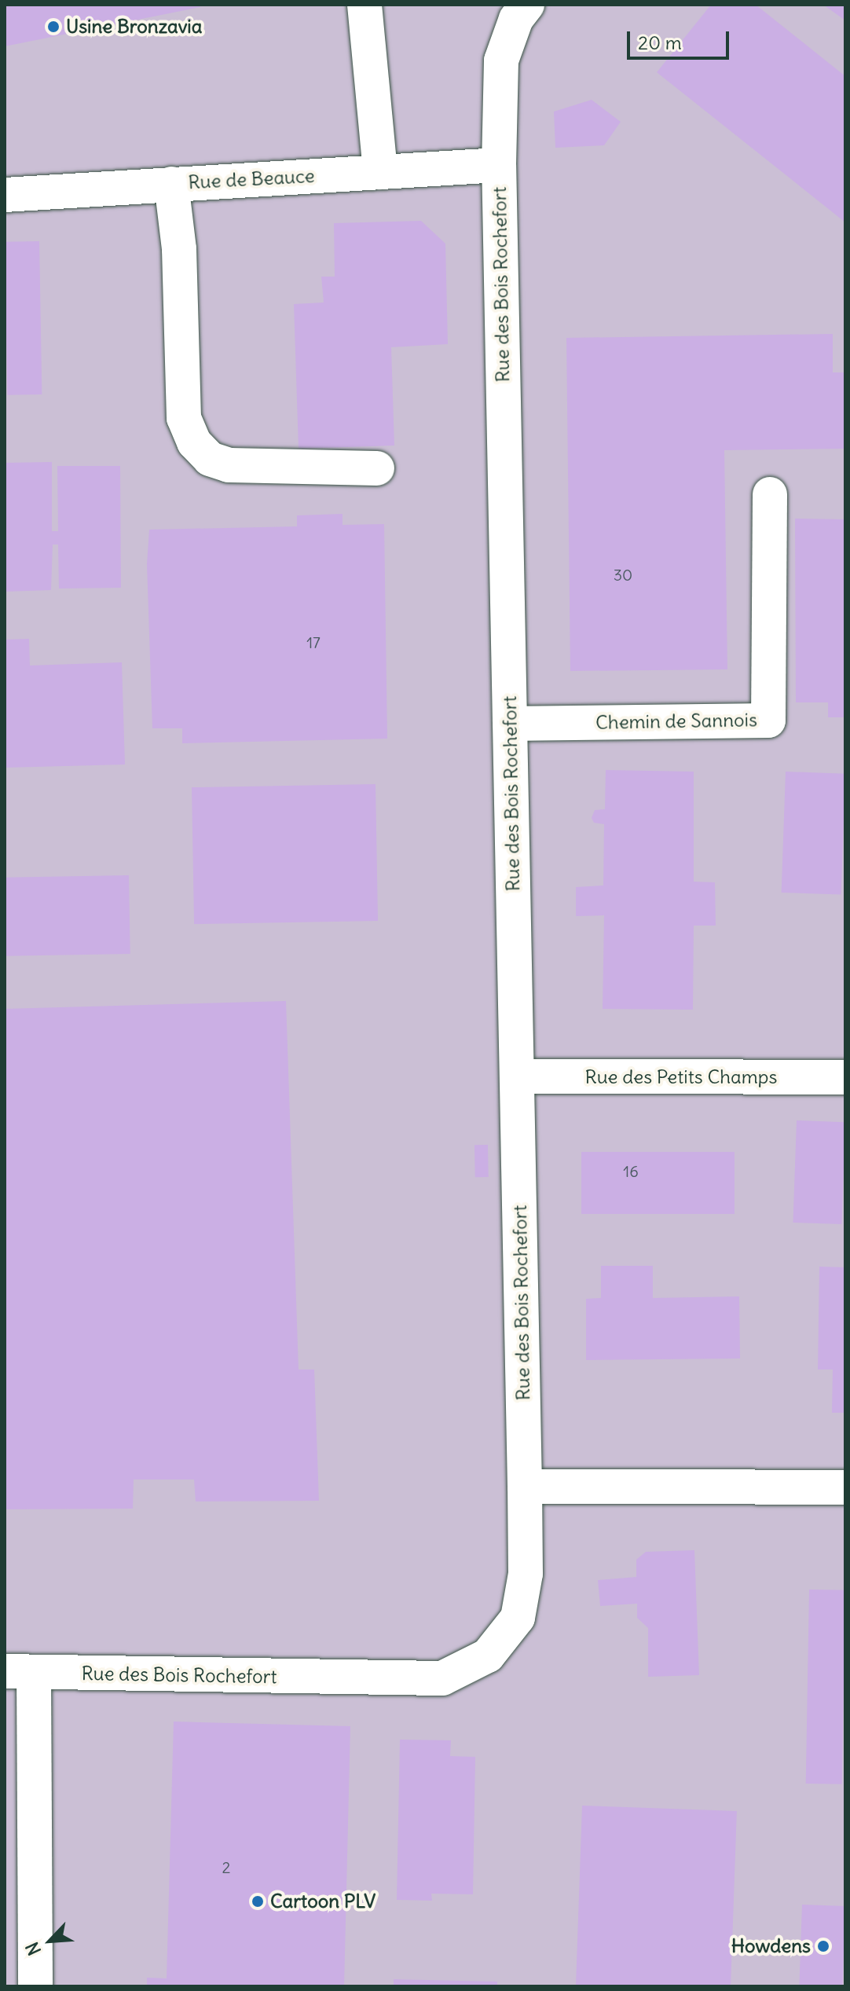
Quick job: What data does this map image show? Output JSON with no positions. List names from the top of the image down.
{
  "streets": {
    "street": [
      "Rue de Beauce",
      "Rue des Bois Rochefort",
      "Chemin de Sannois",
      "Rue des Petits Champs"
    ]
  },
  "crossings": [
    ["Rue de Beauce", "Rue des Bois Rochefort"],
    ["Rue des Bois Rochefort", "Chemin de Sannois"],
    ["Rue des Bois Rochefort", "Rue des Petits Champs"]
  ],
  "places": ["Usine Bronzavia", "Cartoon PLV", "Howdens"],
  "house_numbers": [
    "30",
    "17",
    "16",
    "2"
  ],
  "scale_bar": "20 m",
  "north": "bottom left"
}
